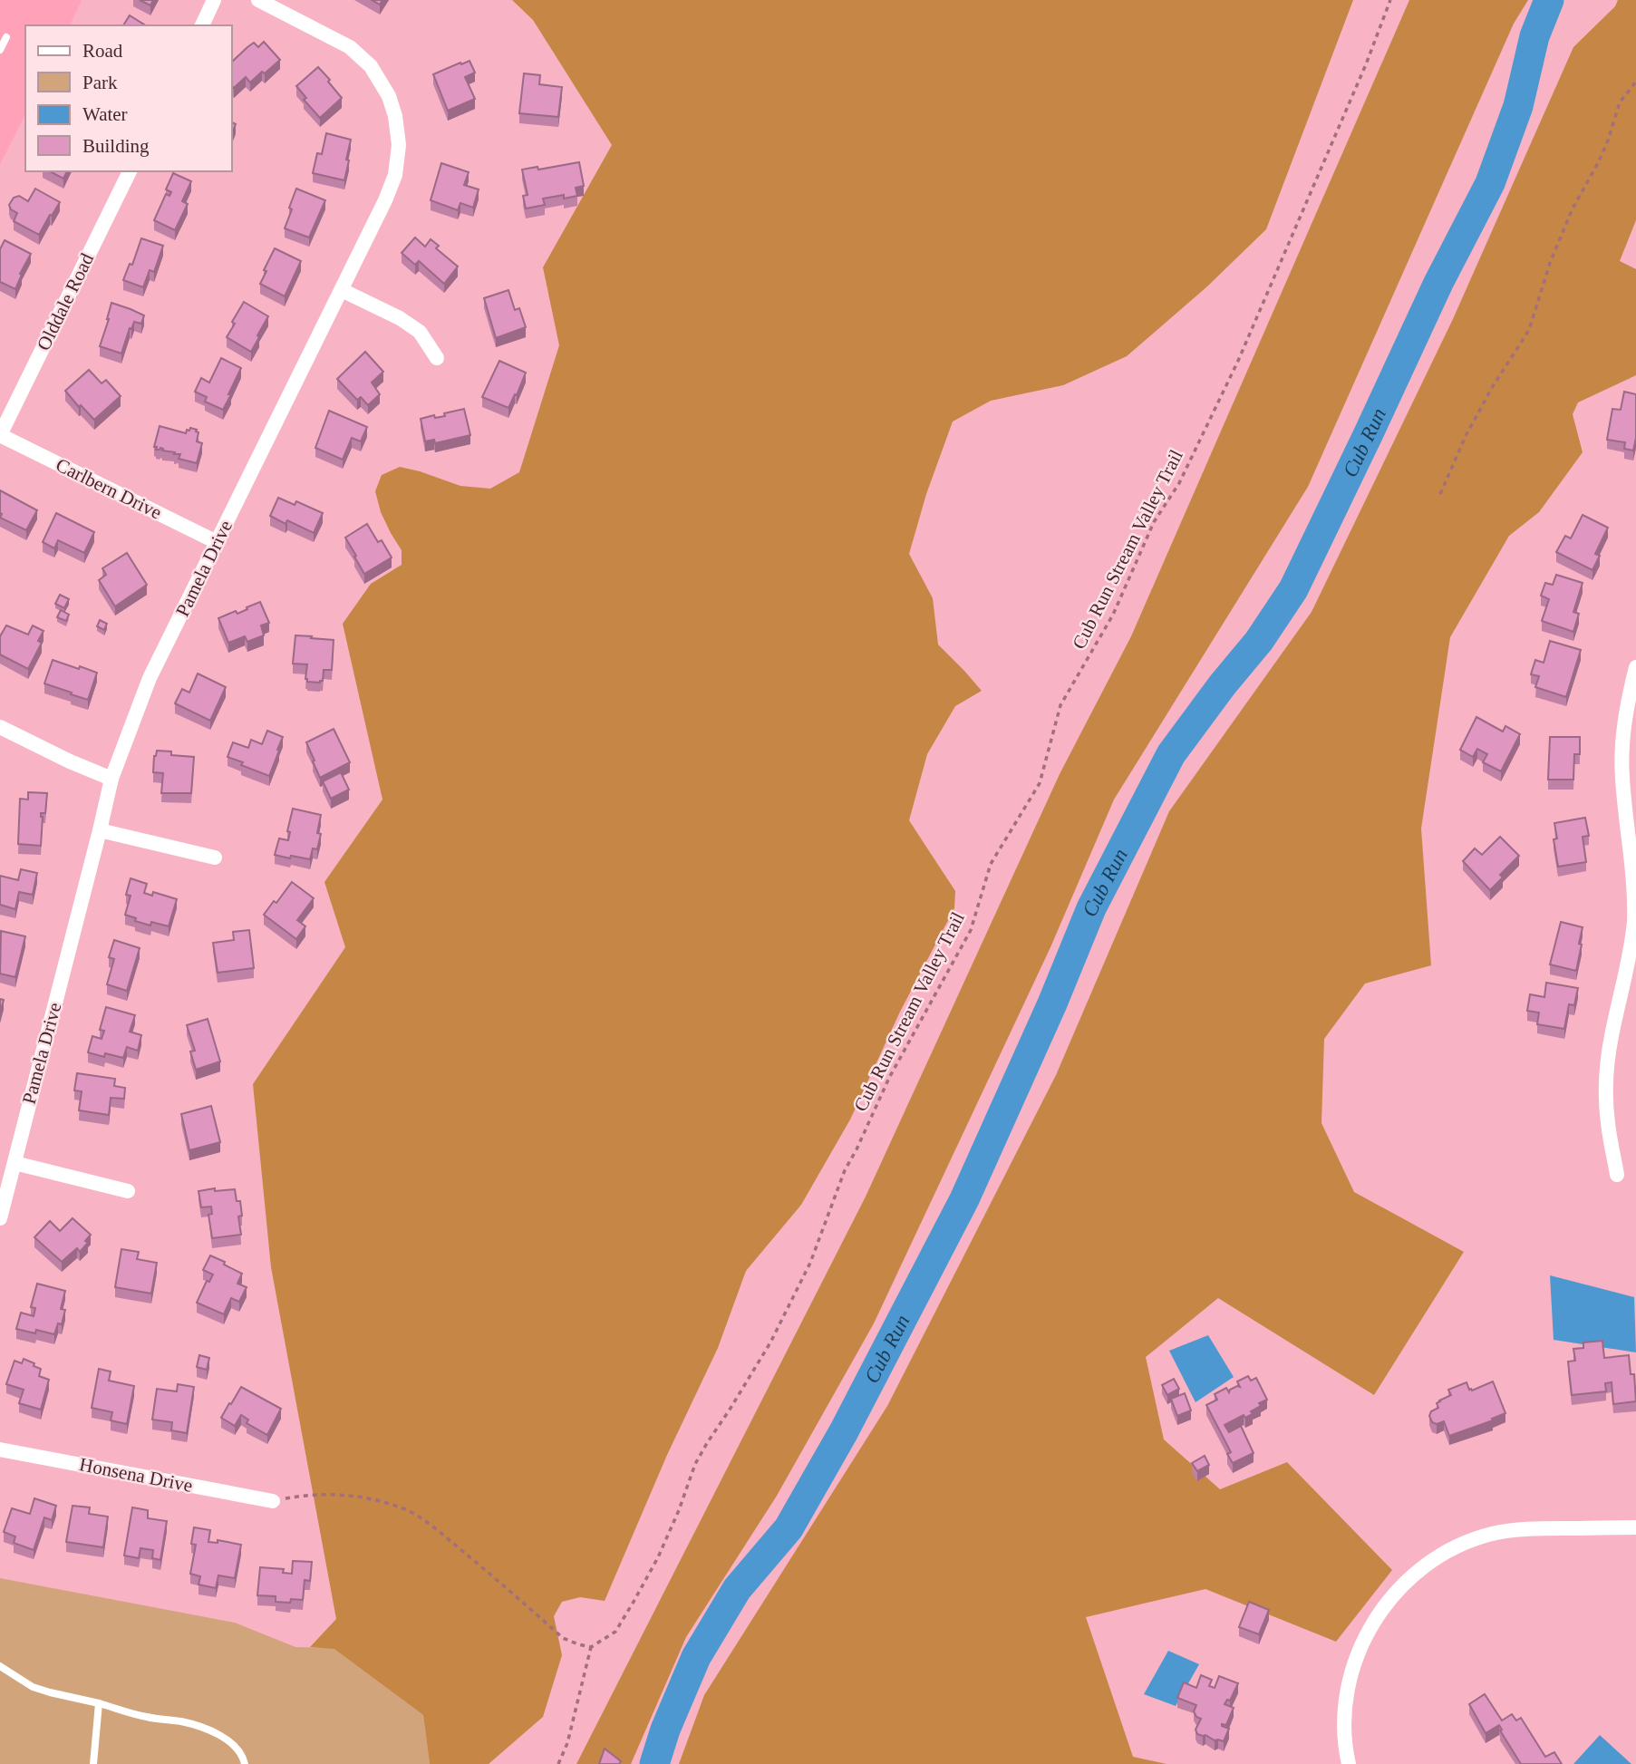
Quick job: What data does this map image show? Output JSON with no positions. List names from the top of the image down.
{
  "streets": {
    "street": [
      "Olddale Road",
      "Carlbern Drive",
      "Pamela Drive",
      "Honsena Drive"
    ],
    "path": ["Cub Run Stream Valley Trail"]
  },
  "crossings": [
    ["Olddale Road", "Carlbern Drive"],
    ["Carlbern Drive", "Pamela Drive"]
  ],
  "water": ["Cub Run"],
  "legend": [
    "Road",
    "Park",
    "Water",
    "Building"
  ]
}
